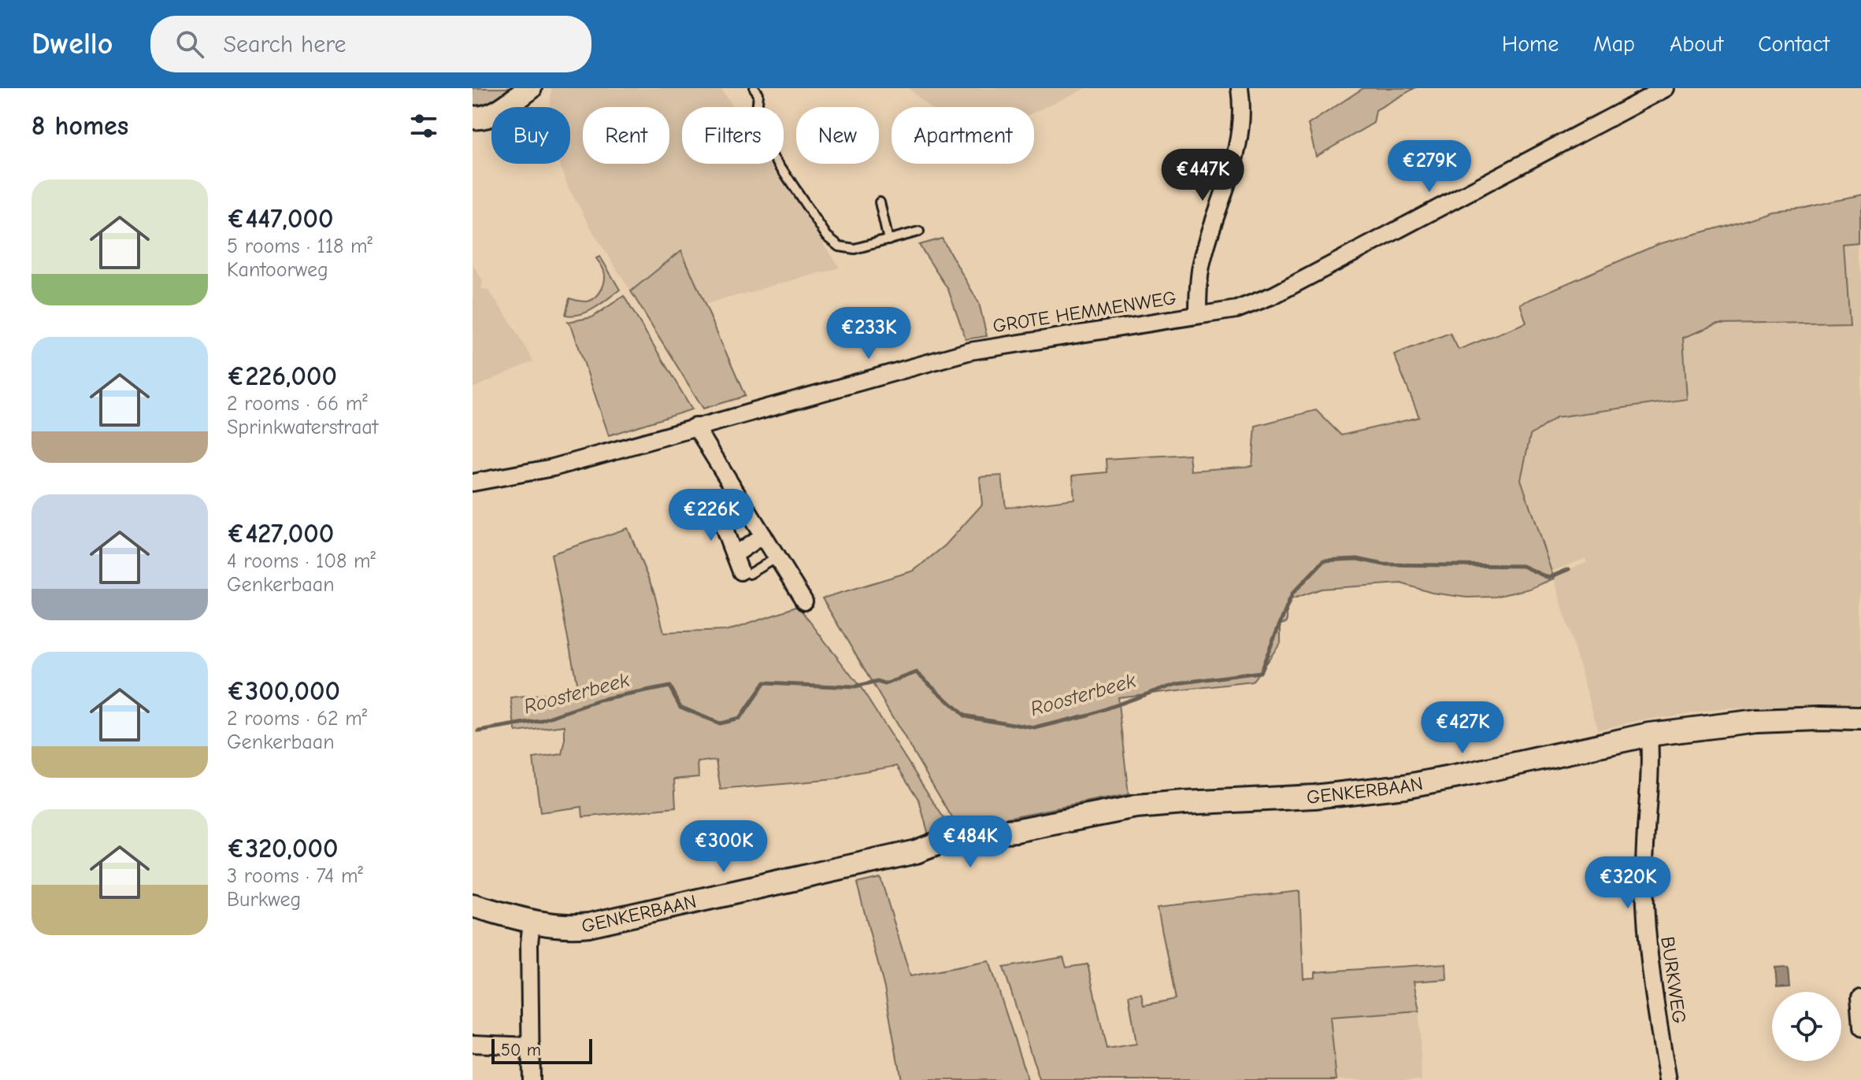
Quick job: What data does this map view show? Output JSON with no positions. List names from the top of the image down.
{
  "streets": {
    "street": ["GROTE HEMMENWEG", "GENKERBAAN", "BURKWEG"]
  },
  "crossings": [
    ["GENKERBAAN", "BURKWEG"]
  ],
  "water": ["Roosterbeek"],
  "scale_bar": "50 m",
  "page": {
    "header": "Dwello",
    "search": "Search here",
    "nav": [
      "Home",
      "Map",
      "About",
      "Contact"
    ],
    "heading": "8 homes",
    "chip": [
      "Buy",
      "Rent",
      "Filters",
      "New",
      "Apartment"
    ],
    "price": [
      "€279K",
      "€447K",
      "€233K",
      "€226K",
      "€427K",
      "€484K",
      "€300K",
      "€320K"
    ],
    "list": [
      {
        "name": "€447,000",
        "note": "5 rooms · 118 m² · Kantoorweg"
      },
      {
        "name": "€226,000",
        "note": "2 rooms · 66 m² · Sprinkwaterstraat"
      },
      {
        "name": "€427,000",
        "note": "4 rooms · 108 m² · Genkerbaan"
      },
      {
        "name": "€300,000",
        "note": "2 rooms · 62 m² · Genkerbaan"
      },
      {
        "name": "€320,000",
        "note": "3 rooms · 74 m² · Burkweg"
      }
    ],
    "scale": "50 m"
  }
}
